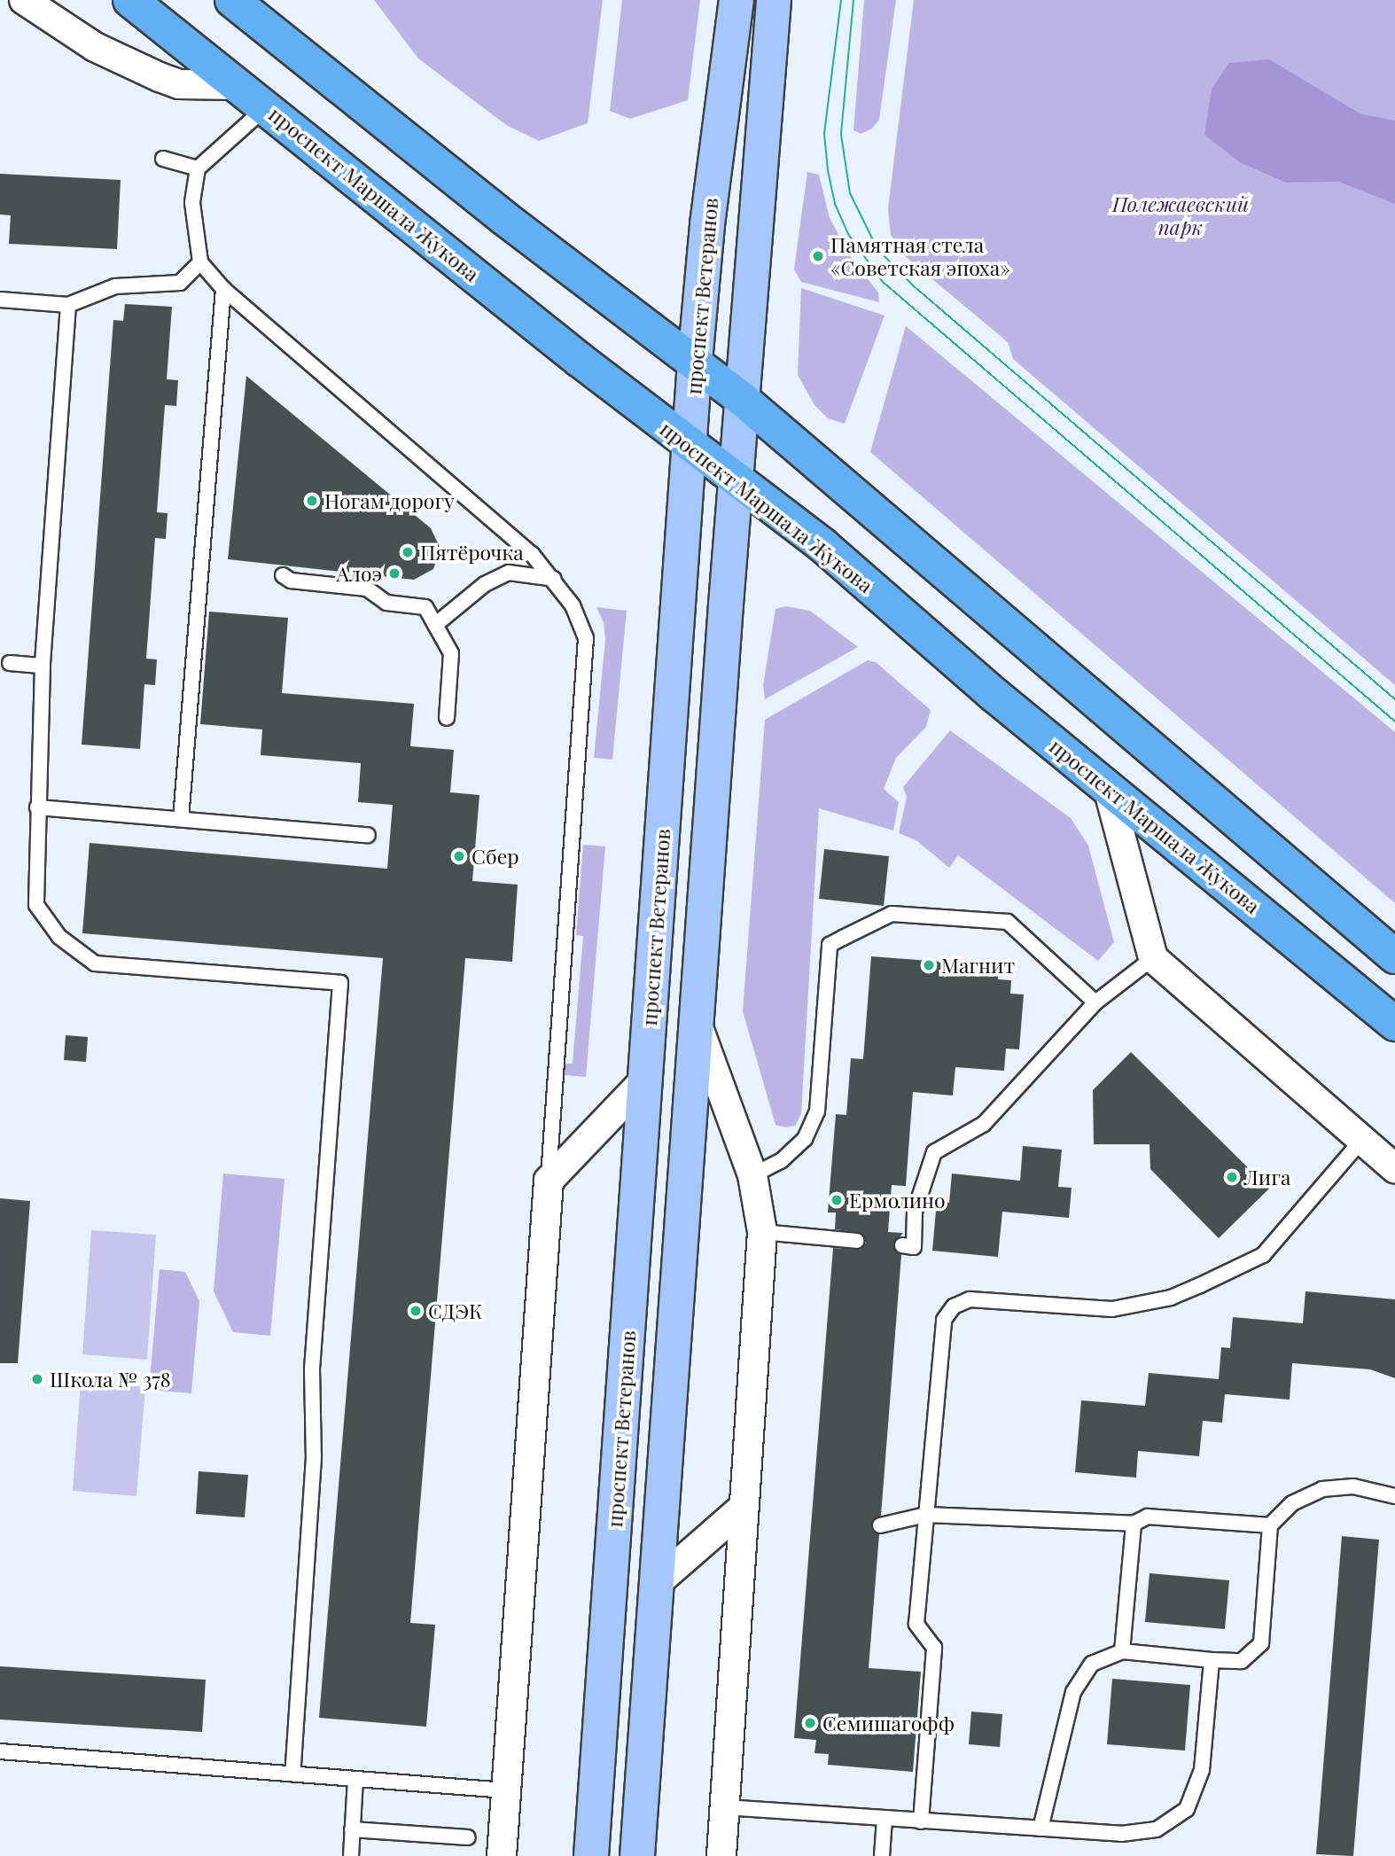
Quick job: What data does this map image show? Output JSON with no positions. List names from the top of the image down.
{
  "streets": {
    "main road": ["проспект Маршала Жукова", "проспект Ветеранов"]
  },
  "crossings": [
    ["проспект Маршала Жукова", "проспект Ветеранов"]
  ],
  "parks": ["Полежаевский парк"],
  "places": [
    "Памятная стела «Советская эпоха»",
    "Ногам дорогу",
    "Пятёрочка",
    "Алоэ",
    "Сбер",
    "Магнит",
    "Лига",
    "Ермолино",
    "СДЭК",
    "Школа № 378",
    "Семишагофф"
  ]
}
